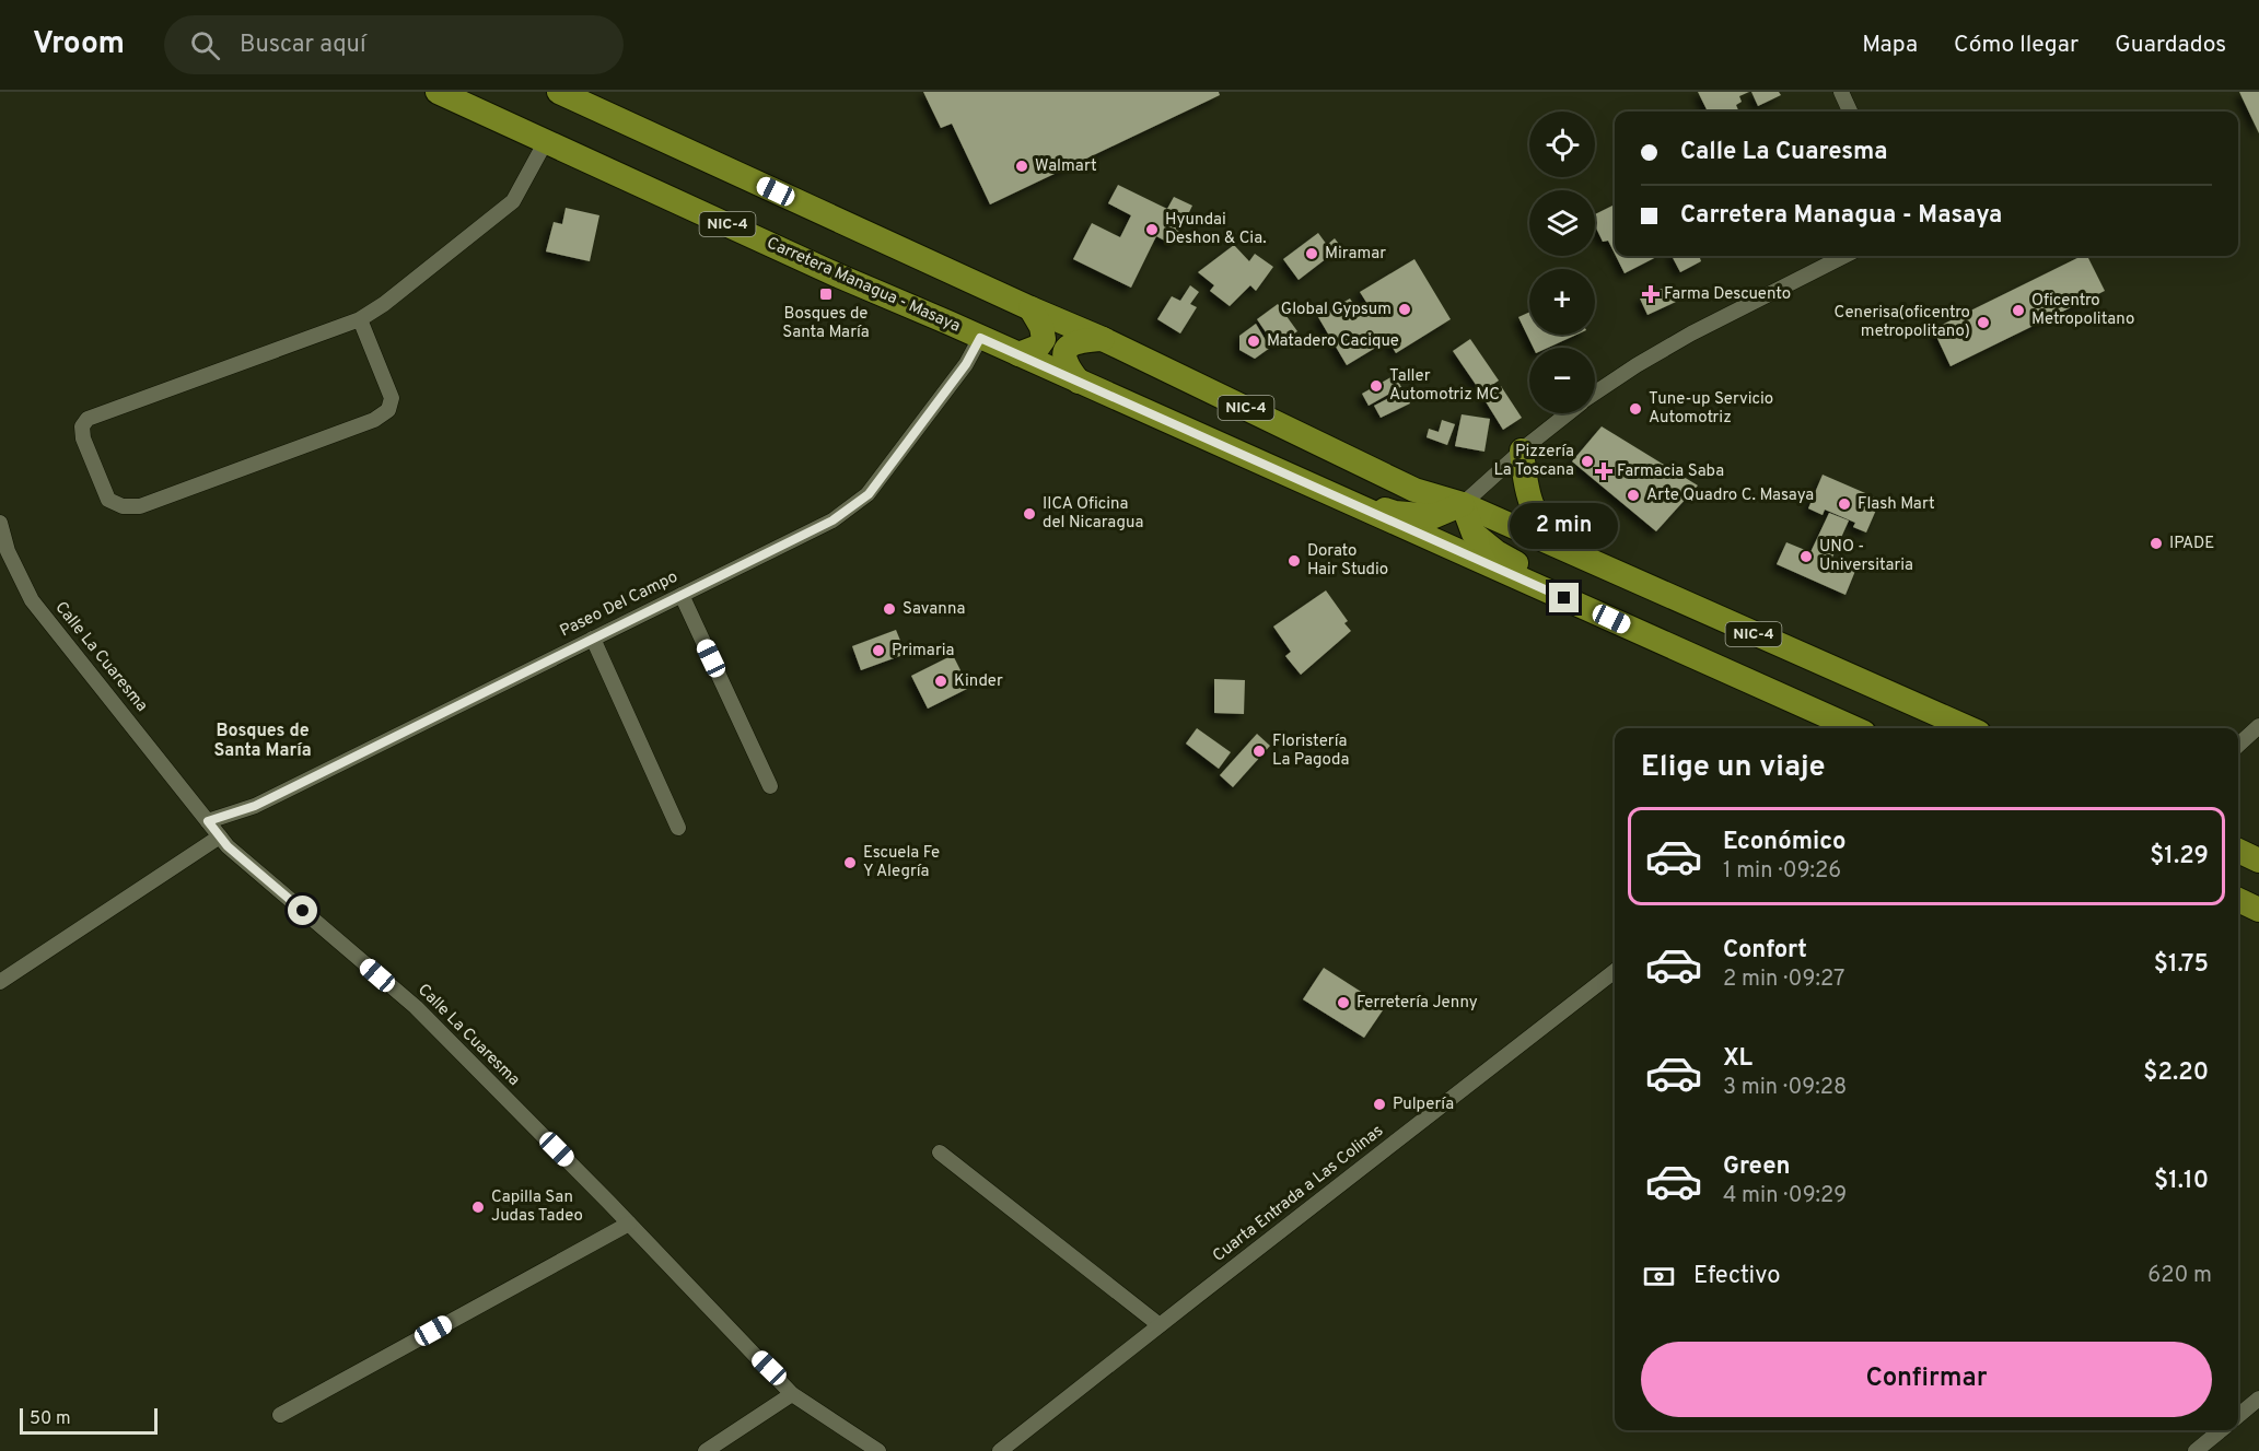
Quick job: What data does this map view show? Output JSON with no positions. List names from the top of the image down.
{
  "streets": {
    "highway": ["NIC-4", "Carretera Managua - Masaya"],
    "street": ["Paseo Del Campo", "Calle La Cuaresma", "Cuarta Entrada a Las Colinas"]
  },
  "crossings": [
    ["Carretera Managua - Masaya", "Paseo Del Campo"],
    ["Paseo Del Campo", "Calle La Cuaresma"]
  ],
  "districts": ["Bosques de Santa María"],
  "places": {
    "other": [
      "Walmart",
      "Hyundai Deshon & Cia.",
      "Miramar",
      "Global Gypsum",
      "Oficentro Metropolitano",
      "Cenerisa(oficentro metropolitano)",
      "Matadero Cacique",
      "Taller Automotriz MC",
      "Tune-up Servicio Automotriz",
      "Pizzería La Toscana",
      "Arte Quadro C. Masaya",
      "Flash Mart",
      "IICA Oficina del Nicaragua",
      "IPADE",
      "UNO - Universitaria",
      "Dorato Hair Studio",
      "Savanna",
      "Primaria",
      "Kinder",
      "Floristería La Pagoda",
      "Escuela Fe Y Alegría",
      "Ferretería Jenny",
      "Pulpería",
      "Capilla San Judas Tadeo"
    ],
    "transit": ["Bosques de Santa María"],
    "health": ["Farma Descuento", "Farmacia Saba"]
  },
  "scale_bar": "50 m",
  "page": {
    "header": "Vroom",
    "search": "Buscar aquí",
    "nav": ["Mapa", "Cómo llegar", "Guardados"],
    "map_buttons": ["+", "−"],
    "banner": ["Calle La Cuaresma", "Carretera Managua - Masaya"],
    "bubble": "2 min",
    "heading": "Elige un viaje",
    "list": [
      {
        "name": "Económico",
        "note": "1 min · 09:26",
        "value": "$1.29"
      },
      {
        "name": "Confort",
        "note": "2 min · 09:27",
        "value": "$1.75"
      },
      {
        "name": "XL",
        "note": "3 min · 09:28",
        "value": "$2.20"
      },
      {
        "name": "Green",
        "note": "4 min · 09:29",
        "value": "$1.10"
      }
    ],
    "pay": ["Efectivo", "620 m"],
    "buttons": "Confirmar",
    "scale": "50 m"
  }
}
